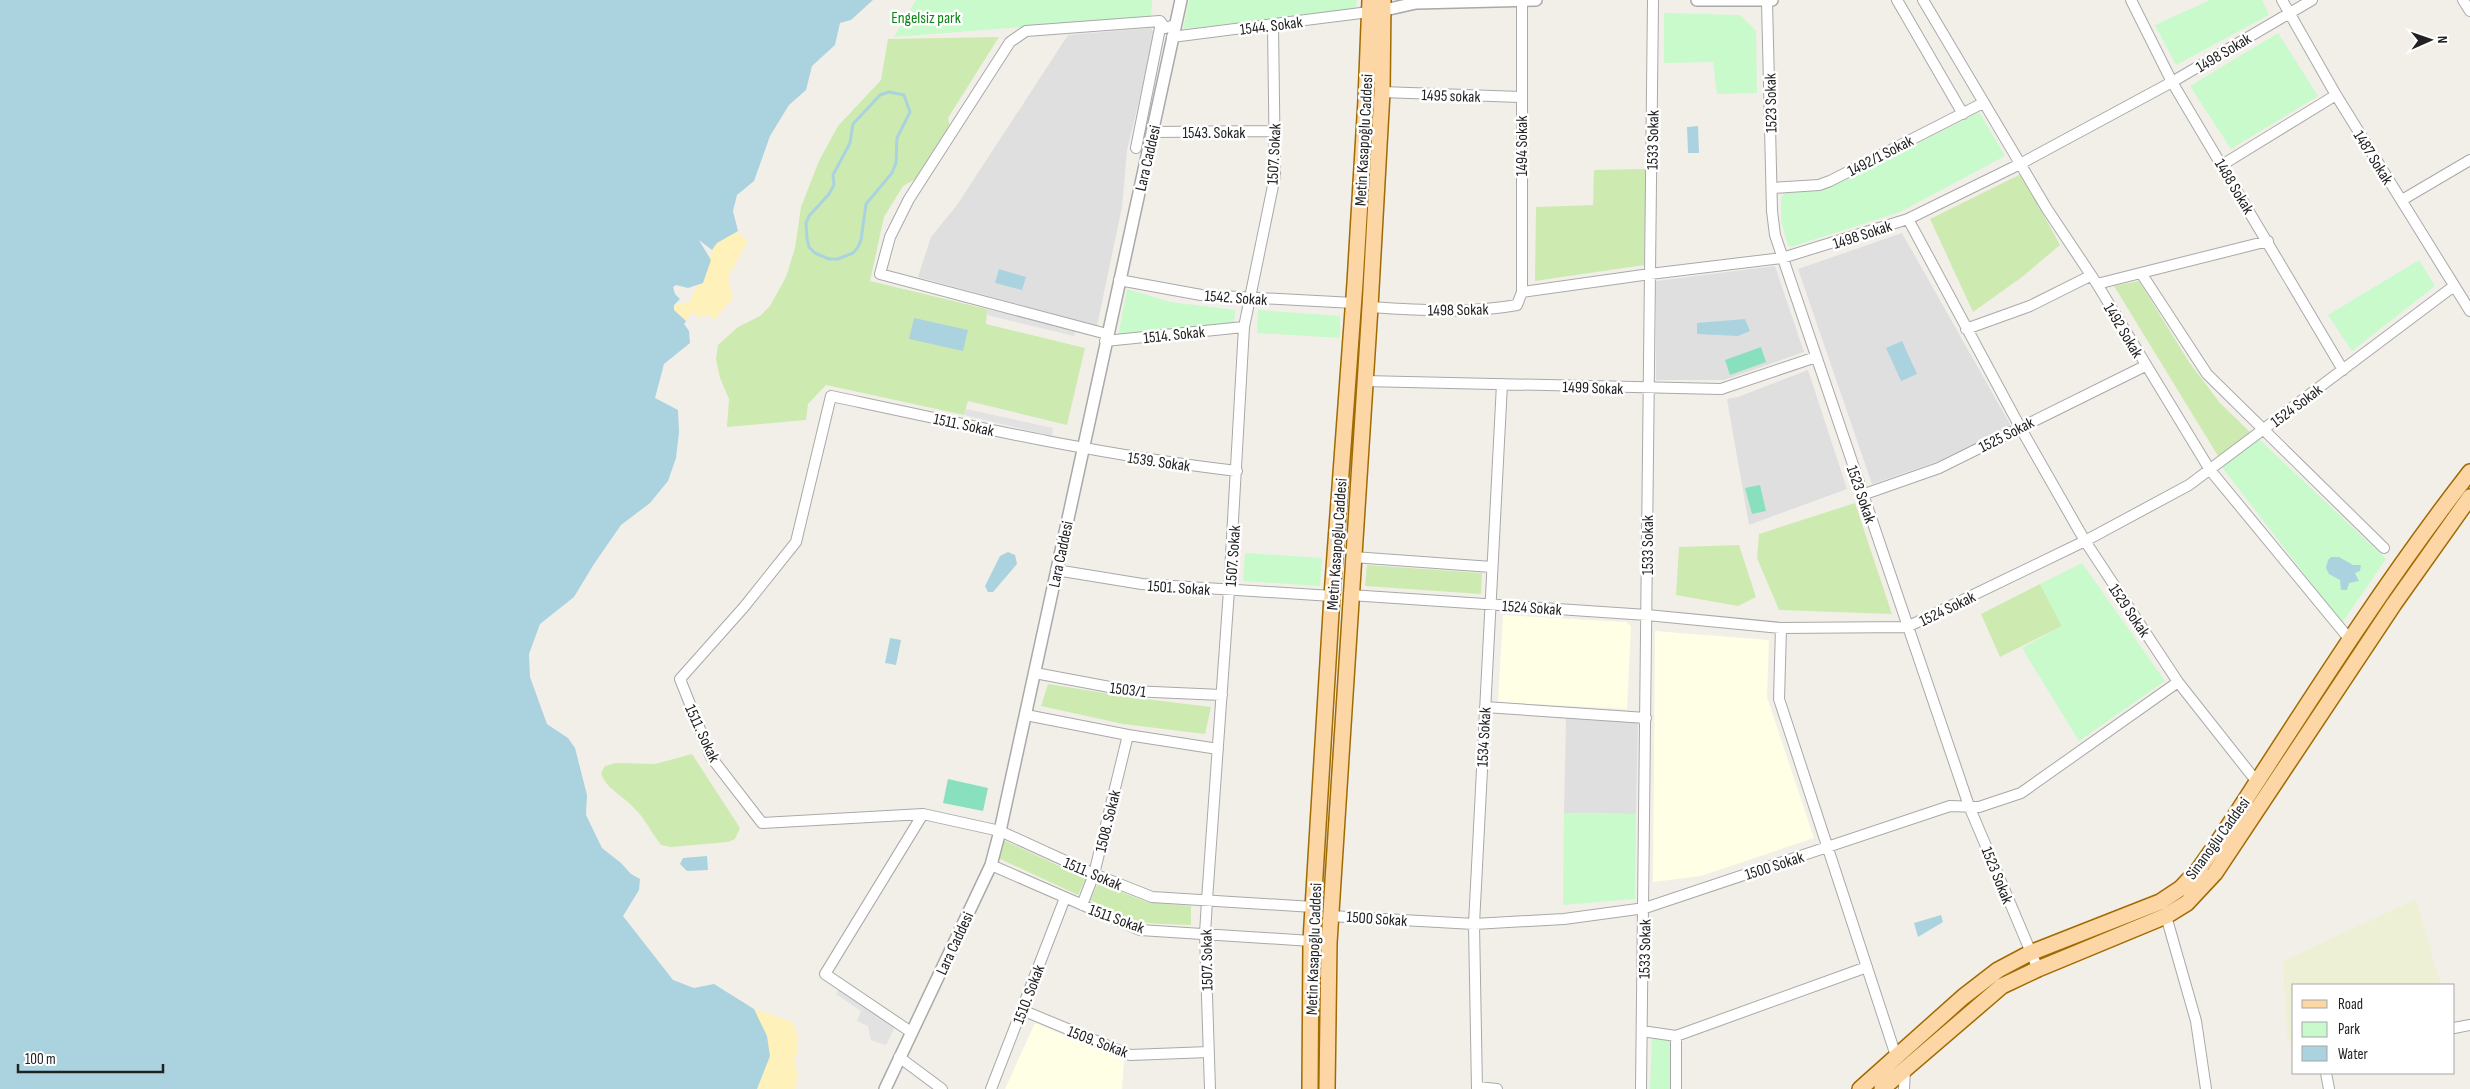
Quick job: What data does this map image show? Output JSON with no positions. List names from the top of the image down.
{
  "streets": {
    "main road": ["Metin Kasapoğlu Caddesi", "Si̇nanoğlu Caddesi"],
    "street": [
      "1544. Sokak",
      "1498 Sokak",
      "1495 sokak",
      "1523 Sokak",
      "1543. Sokak",
      "1533 Sokak",
      "1494 Sokak",
      "1507. Sokak",
      "1492/1 Sokak",
      "1487 Sokak",
      "Lara Caddesi",
      "1488 Sokak",
      "1542. Sokak",
      "1492 Sokak",
      "1514. Sokak",
      "1499 Sokak",
      "1524 Sokak",
      "1511. Sokak",
      "1525 Sokak",
      "1539. Sokak",
      "1501. Sokak",
      "1529 Sokak",
      "1503/1",
      "1534 Sokak",
      "1508. Sokak",
      "1500 Sokak",
      "1511 Sokak",
      "1510. Sokak",
      "1509. Sokak"
    ]
  },
  "crossings": [
    ["1544. Sokak", "Metin Kasapoğlu Caddesi"],
    ["1544. Sokak", "1507. Sokak"],
    ["1544. Sokak", "Lara Caddesi"],
    ["1498 Sokak", "1523 Sokak"],
    ["1498 Sokak", "Metin Kasapoğlu Caddesi"],
    ["1498 Sokak", "1533 Sokak"],
    ["1498 Sokak", "1494 Sokak"],
    ["1498 Sokak", "1487 Sokak"],
    ["1498 Sokak", "1488 Sokak"],
    ["1498 Sokak", "1492 Sokak"],
    ["1498 Sokak", "1529 Sokak"],
    ["1495 sokak", "Metin Kasapoğlu Caddesi"],
    ["1495 sokak", "1494 Sokak"],
    ["1523 Sokak", "1492/1 Sokak"],
    ["1523 Sokak", "1499 Sokak"],
    ["1523 Sokak", "1524 Sokak"],
    ["1523 Sokak", "1525 Sokak"],
    ["1523 Sokak", "Si̇nanoğlu Caddesi"],
    ["1523 Sokak", "1500 Sokak"],
    ["1543. Sokak", "1507. Sokak"],
    ["1543. Sokak", "Lara Caddesi"],
    ["Metin Kasapoğlu Caddesi", "1542. Sokak"],
    ["Metin Kasapoğlu Caddesi", "1499 Sokak"],
    ["Metin Kasapoğlu Caddesi", "1524 Sokak"],
    ["Metin Kasapoğlu Caddesi", "1511. Sokak"],
    ["Metin Kasapoğlu Caddesi", "1501. Sokak"],
    ["Metin Kasapoğlu Caddesi", "1500 Sokak"],
    ["Metin Kasapoğlu Caddesi", "1511 Sokak"],
    ["1533 Sokak", "1499 Sokak"],
    ["1533 Sokak", "1524 Sokak"],
    ["1533 Sokak", "1500 Sokak"],
    ["1507. Sokak", "1542. Sokak"],
    ["1507. Sokak", "1514. Sokak"],
    ["1507. Sokak", "1511. Sokak"],
    ["1507. Sokak", "1539. Sokak"],
    ["1507. Sokak", "1501. Sokak"],
    ["1507. Sokak", "1503/1"],
    ["1507. Sokak", "1511 Sokak"],
    ["1507. Sokak", "1509. Sokak"],
    ["1492/1 Sokak", "1492 Sokak"],
    ["1487 Sokak", "1524 Sokak"],
    ["Lara Caddesi", "1542. Sokak"],
    ["Lara Caddesi", "1514. Sokak"],
    ["Lara Caddesi", "1511. Sokak"],
    ["Lara Caddesi", "1539. Sokak"],
    ["Lara Caddesi", "1501. Sokak"],
    ["Lara Caddesi", "1503/1"],
    ["Lara Caddesi", "1511 Sokak"],
    ["1488 Sokak", "1524 Sokak"],
    ["1492 Sokak", "1524 Sokak"],
    ["1492 Sokak", "1525 Sokak"],
    ["1492 Sokak", "Si̇nanoğlu Caddesi"],
    ["1499 Sokak", "1534 Sokak"],
    ["1524 Sokak", "1529 Sokak"],
    ["1524 Sokak", "1534 Sokak"],
    ["1511. Sokak", "1539. Sokak"],
    ["1511. Sokak", "1508. Sokak"],
    ["1525 Sokak", "1529 Sokak"],
    ["1529 Sokak", "Si̇nanoğlu Caddesi"],
    ["1529 Sokak", "1500 Sokak"],
    ["1534 Sokak", "1500 Sokak"],
    ["1508. Sokak", "1511 Sokak"],
    ["1511 Sokak", "1510. Sokak"],
    ["1510. Sokak", "1509. Sokak"]
  ],
  "parks": ["Engelsiz park"],
  "legend": ["Road", "Park", "Water"],
  "scale_bar": "100 m",
  "north": "right"
}
